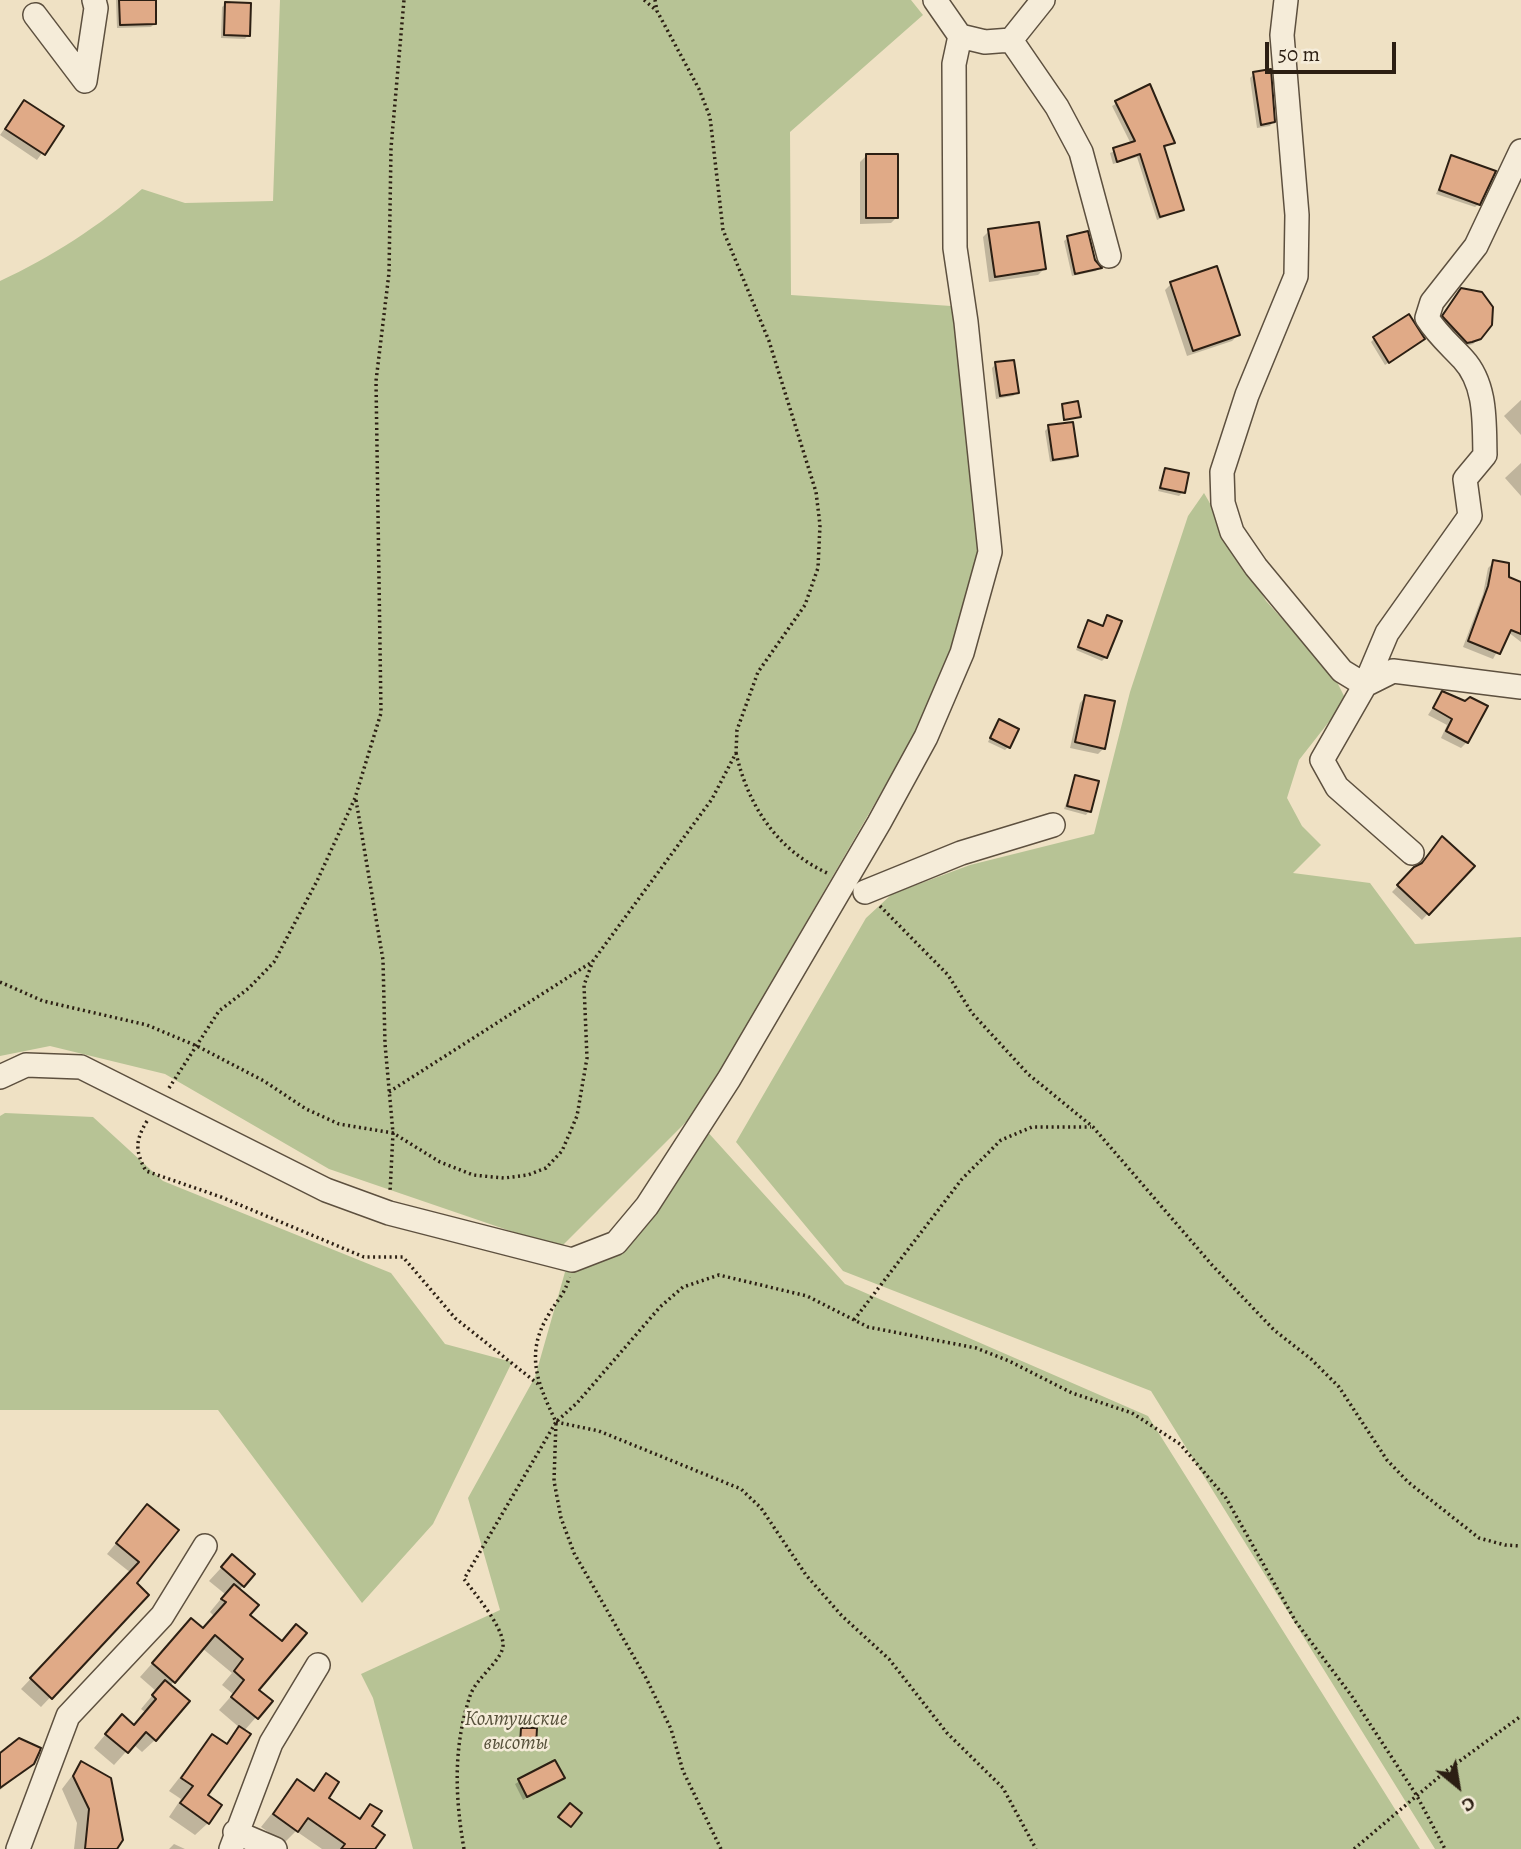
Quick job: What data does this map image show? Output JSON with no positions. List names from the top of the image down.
{
  "parks": ["Колтушские высоты"],
  "scale_bar": "50 m",
  "north": "bottom right"
}
